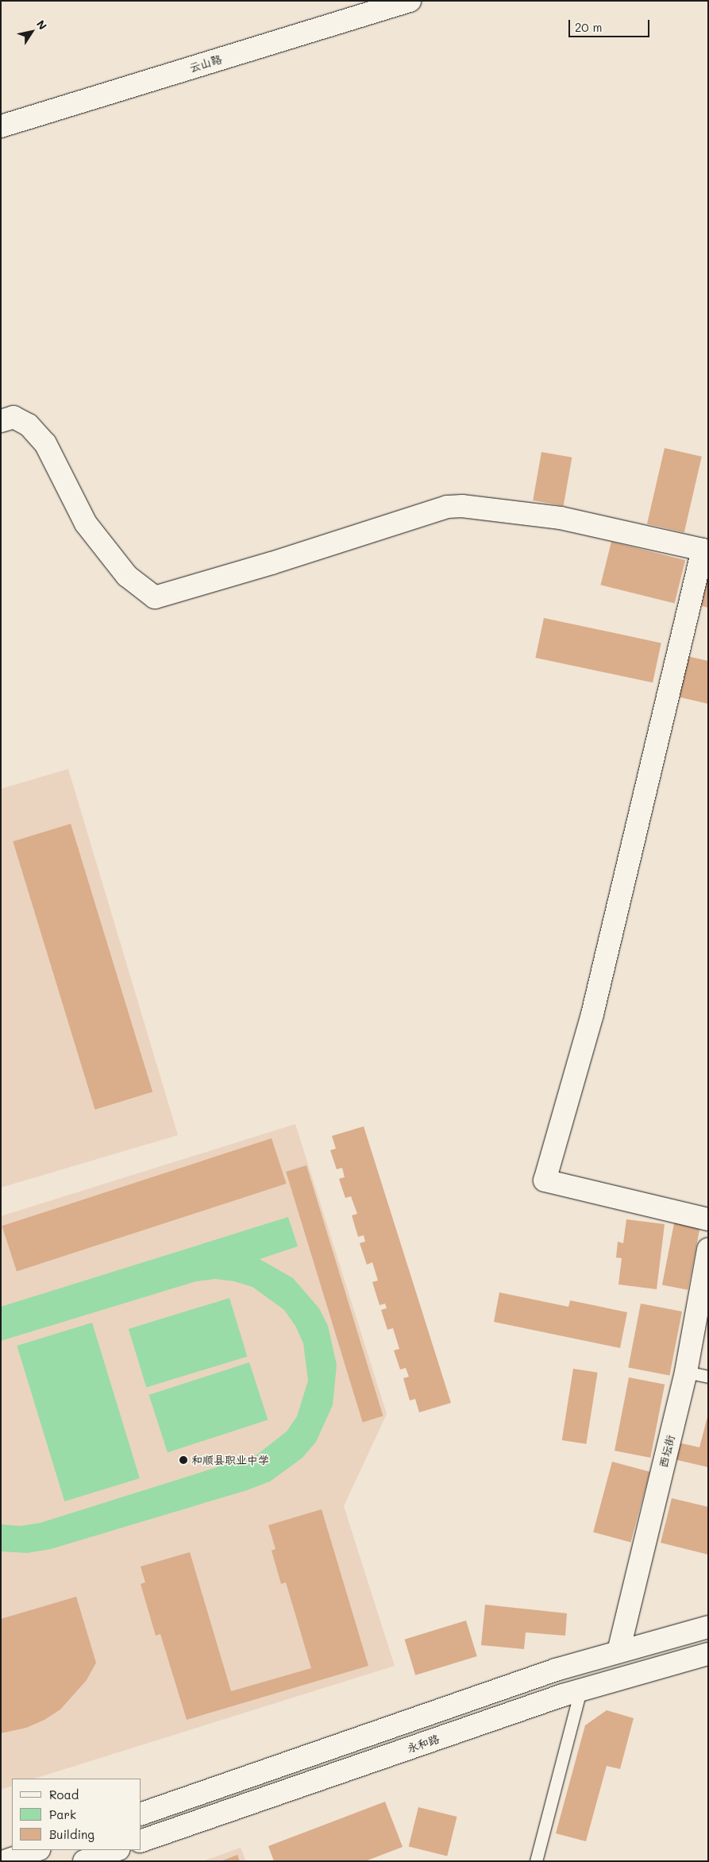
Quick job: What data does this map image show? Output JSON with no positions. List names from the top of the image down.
{
  "streets": {
    "street": ["云山路", "西坛街", "永和路"]
  },
  "places": ["和顺县职业中学"],
  "legend": ["Road", "Park", "Building"],
  "scale_bar": "20 m",
  "north": "top right"
}
